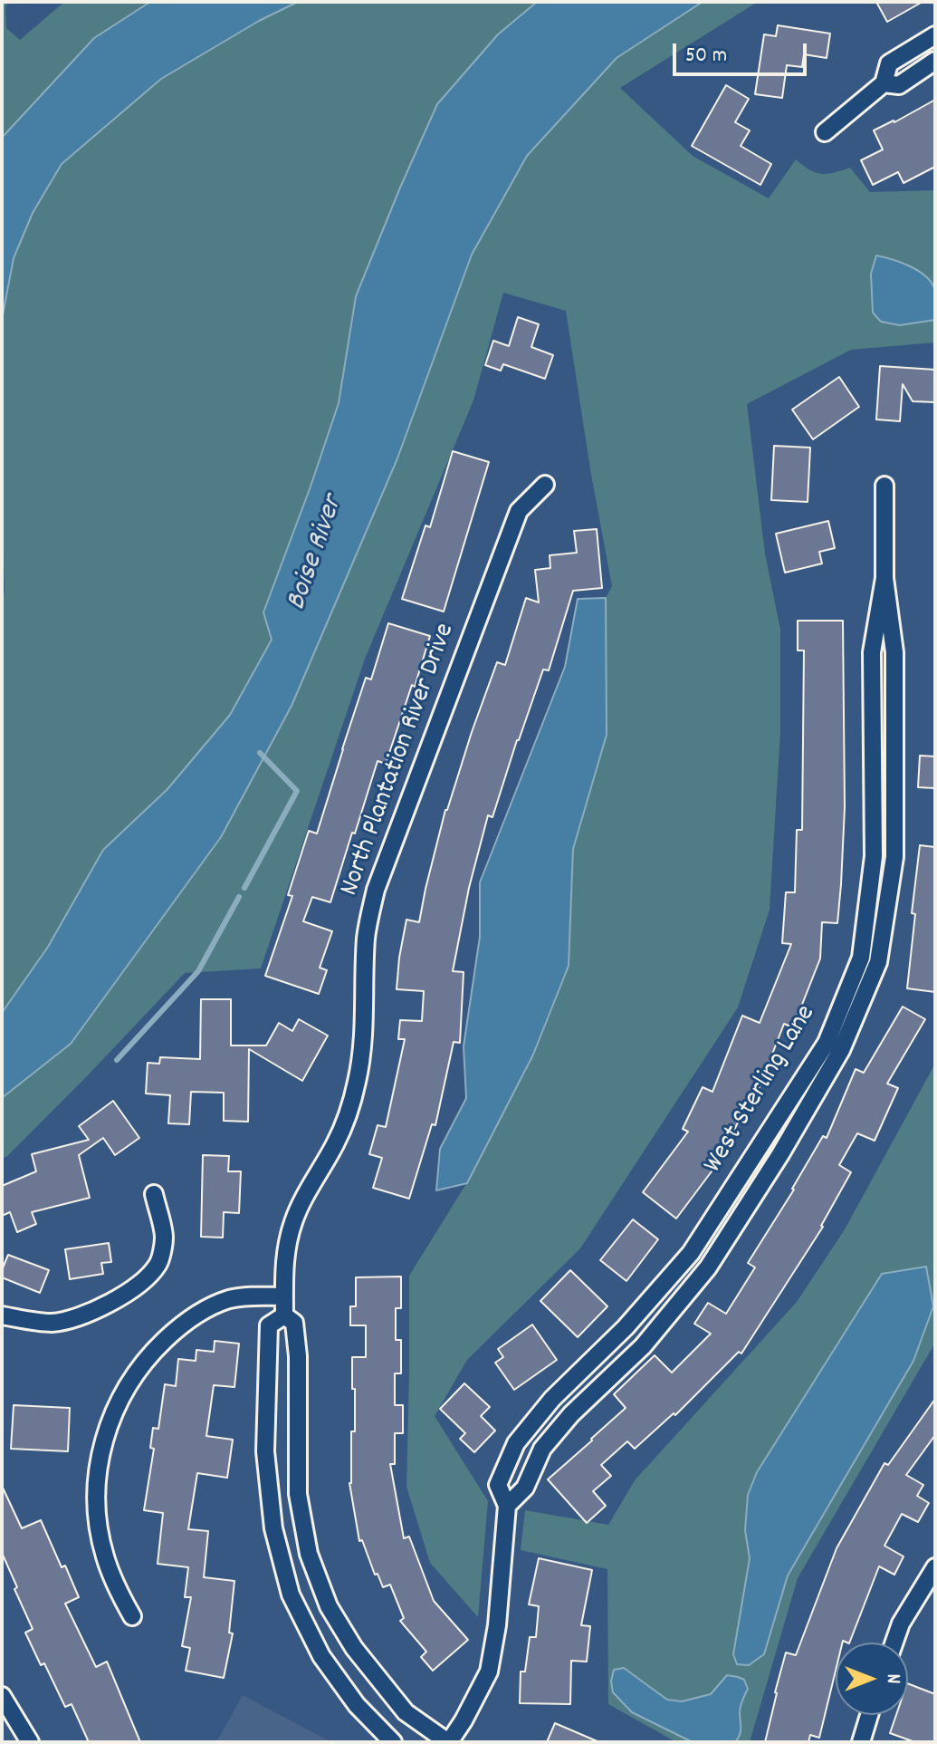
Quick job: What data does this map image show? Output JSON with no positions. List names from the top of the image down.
{
  "streets": {
    "street": ["North Plantation River Drive", "West Sterling Lane"]
  },
  "crossings": [
    ["North Plantation River Drive", "West Sterling Lane"]
  ],
  "water": ["Boise River"],
  "scale_bar": "50 m",
  "north": "right"
}
